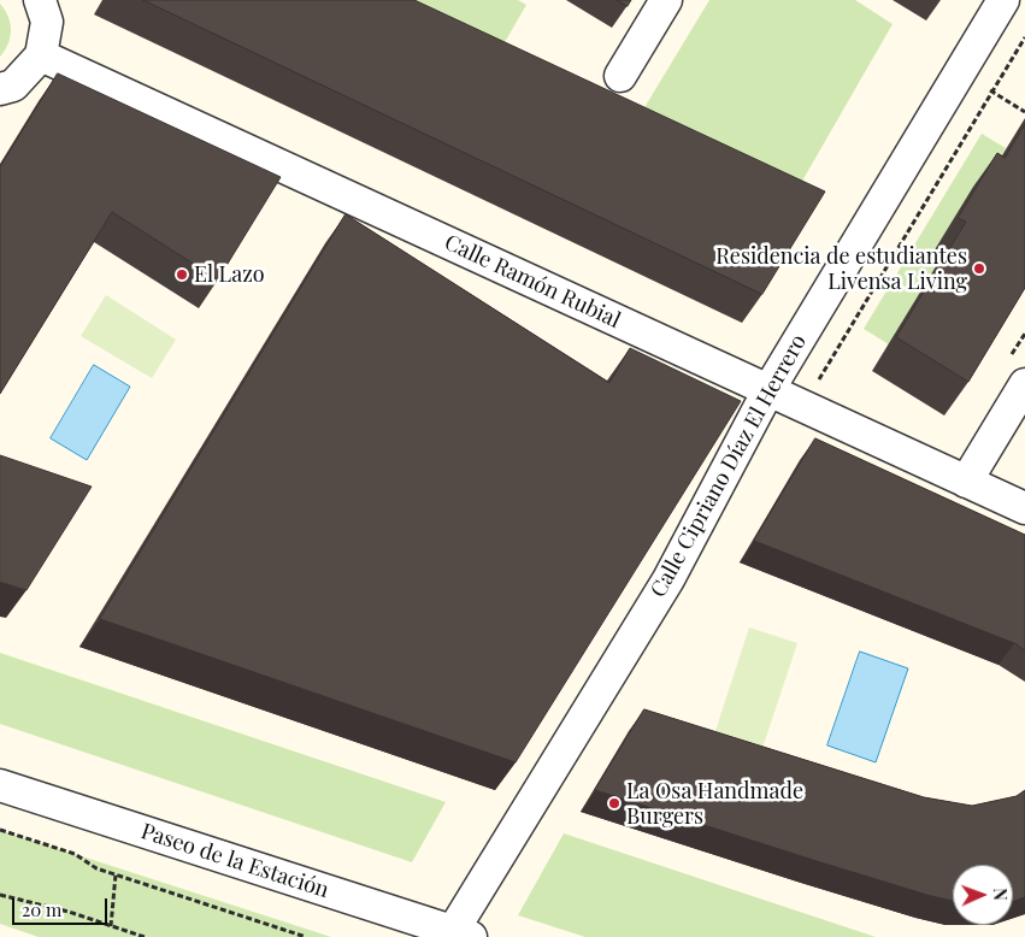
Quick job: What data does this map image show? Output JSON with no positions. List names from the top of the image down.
{
  "streets": {
    "street": ["Calle Ramón Rubial", "Calle Cipriano Díaz El Herrero", "Paseo de la Estación"]
  },
  "crossings": [
    ["Calle Ramón Rubial", "Calle Cipriano Díaz El Herrero"],
    ["Calle Cipriano Díaz El Herrero", "Paseo de la Estación"]
  ],
  "places": ["Residencia de estudiantes Livensa Living", "El Lazo", "La Osa Handmade Burgers"],
  "scale_bar": "20 m",
  "north": "right"
}
